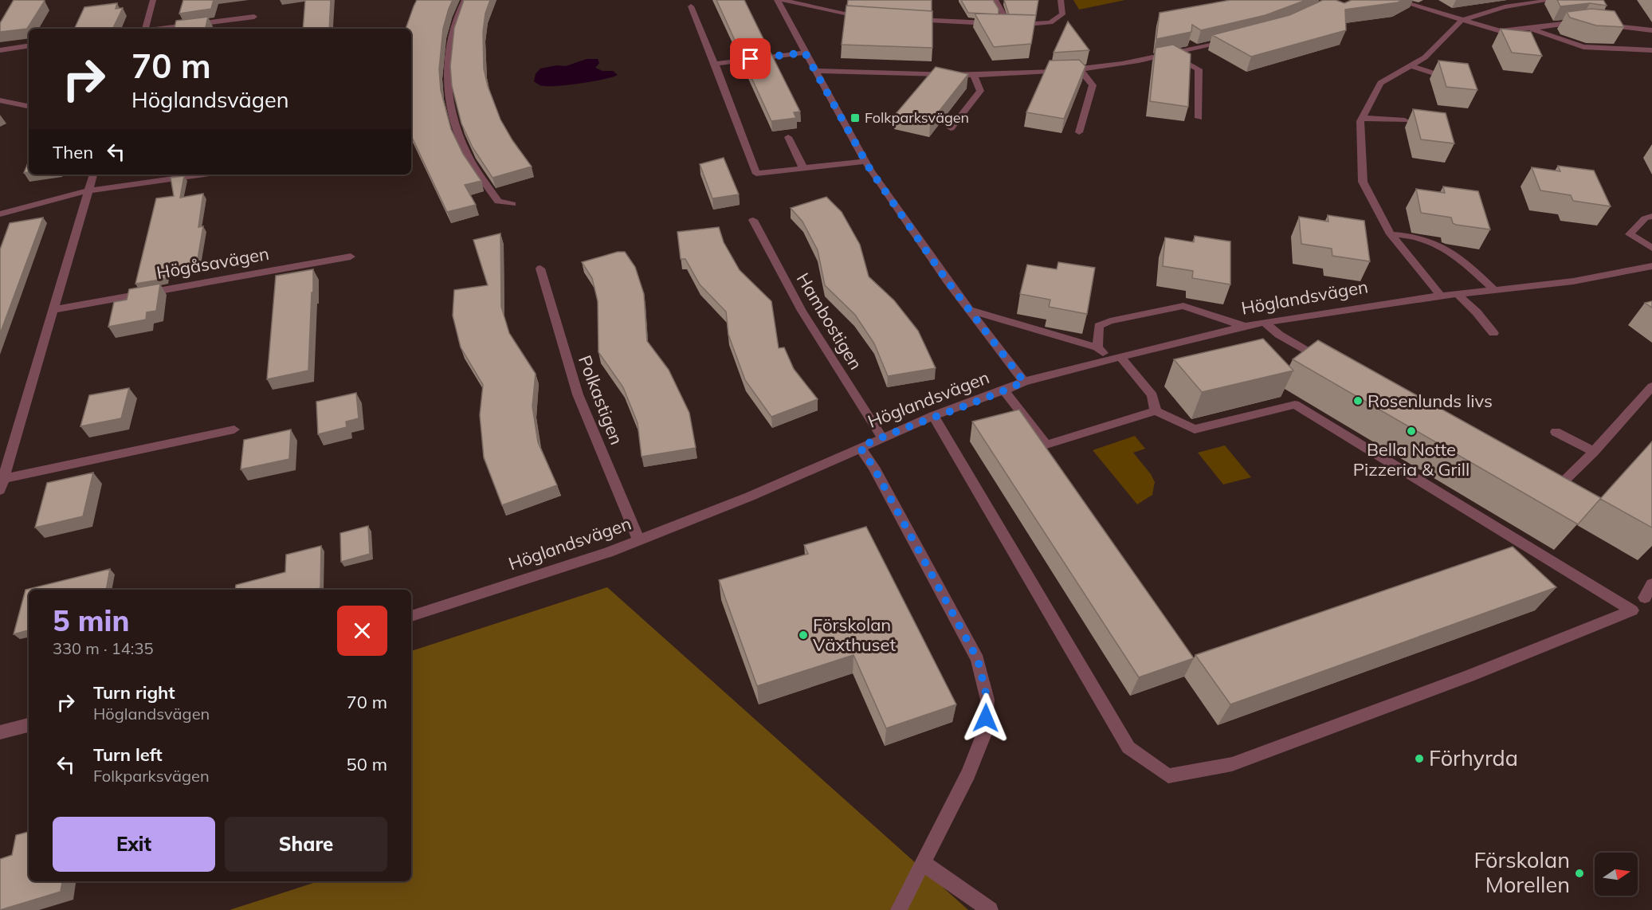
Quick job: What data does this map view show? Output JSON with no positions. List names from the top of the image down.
{
  "streets": {
    "street": [
      "Högåsavägen",
      "Höglandsvägen",
      "Hambostigen",
      "Polkastigen"
    ]
  },
  "crossings": [
    ["Höglandsvägen", "Hambostigen"],
    ["Höglandsvägen", "Polkastigen"]
  ],
  "places": {
    "transit": ["Folkparksvägen"],
    "other": [
      "Rosenlunds livs",
      "Bella Notte Pizzeria & Grill",
      "Förskolan Växthuset",
      "Förhyrda",
      "Förskolan Morellen"
    ]
  },
  "north": "right",
  "page": {
    "turn": ["70 m", "Höglandsvägen"],
    "then": "Then",
    "heading": ["5 min", "330 m · 14:35"],
    "list": [
      {
        "name": "Turn right",
        "note": "Höglandsvägen",
        "value": "70 m"
      },
      {
        "name": "Turn left",
        "note": "Folkparksvägen",
        "value": "50 m"
      }
    ],
    "buttons": ["Exit", "Share"]
  }
}
